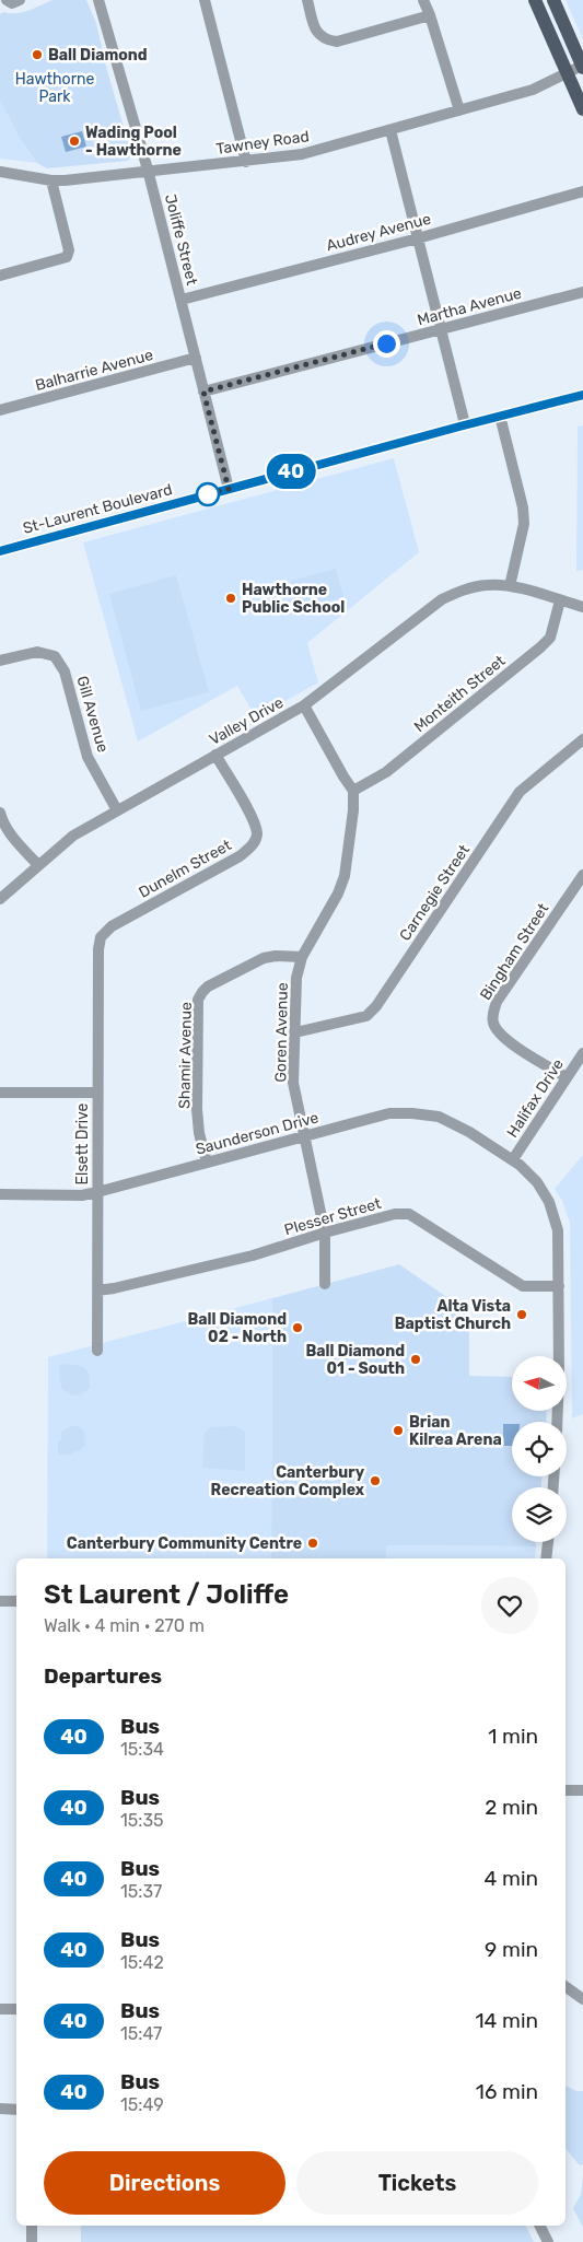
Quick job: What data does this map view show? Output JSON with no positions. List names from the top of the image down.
{
  "streets": {
    "street": [
      "Tawney Road",
      "Audrey Avenue",
      "Joliffe Street",
      "Martha Avenue",
      "Balharrie Avenue",
      "St-Laurent Boulevard",
      "Monteith Street",
      "Gill Avenue",
      "Valley Drive",
      "Dunelm Street",
      "Carnegie Street",
      "Bingham Street",
      "Goren Avenue",
      "Shamir Avenue",
      "Halifax Drive",
      "Saunderson Drive",
      "Elsett Drive",
      "Plesser Street"
    ]
  },
  "crossings": [
    ["Tawney Road", "Joliffe Street"],
    ["Audrey Avenue", "Joliffe Street"],
    ["Joliffe Street", "Martha Avenue"],
    ["Joliffe Street", "Balharrie Avenue"],
    ["Joliffe Street", "St-Laurent Boulevard"],
    ["Monteith Street", "Valley Drive"],
    ["Monteith Street", "Goren Avenue"],
    ["Gill Avenue", "Valley Drive"],
    ["Valley Drive", "Dunelm Street"],
    ["Dunelm Street", "Elsett Drive"],
    ["Carnegie Street", "Goren Avenue"],
    ["Bingham Street", "Halifax Drive"],
    ["Goren Avenue", "Shamir Avenue"],
    ["Goren Avenue", "Saunderson Drive"],
    ["Goren Avenue", "Plesser Street"],
    ["Shamir Avenue", "Saunderson Drive"],
    ["Halifax Drive", "Saunderson Drive"],
    ["Saunderson Drive", "Elsett Drive"],
    ["Saunderson Drive", "Plesser Street"],
    ["Elsett Drive", "Plesser Street"]
  ],
  "parks": ["Hawthorne Park"],
  "places": [
    "Ball Diamond",
    "Wading Pool - Hawthorne",
    "Hawthorne Public School",
    "Alta Vista Baptist Church",
    "Ball Diamond 02 - North",
    "Ball Diamond 01 - South",
    "Brian Kilrea Arena",
    "Canterbury Recreation Complex",
    "Canterbury Community Centre"
  ],
  "lines": ["bus line 40"],
  "north": "left",
  "page": {
    "on_map": "40",
    "heading": [
      ["St Laurent / Joliffe", "Walk · 4 min · 270 m"],
      "Departures"
    ],
    "list": [
      {
        "mark": "40",
        "name": "Bus",
        "note": "15:34",
        "value": "1 min"
      },
      {
        "mark": "40",
        "name": "Bus",
        "note": "15:35",
        "value": "2 min"
      },
      {
        "mark": "40",
        "name": "Bus",
        "note": "15:37",
        "value": "4 min"
      },
      {
        "mark": "40",
        "name": "Bus",
        "note": "15:42",
        "value": "9 min"
      },
      {
        "mark": "40",
        "name": "Bus",
        "note": "15:47",
        "value": "14 min"
      },
      {
        "mark": "40",
        "name": "Bus",
        "note": "15:49",
        "value": "16 min"
      }
    ],
    "buttons": ["Directions", "Tickets"]
  }
}
